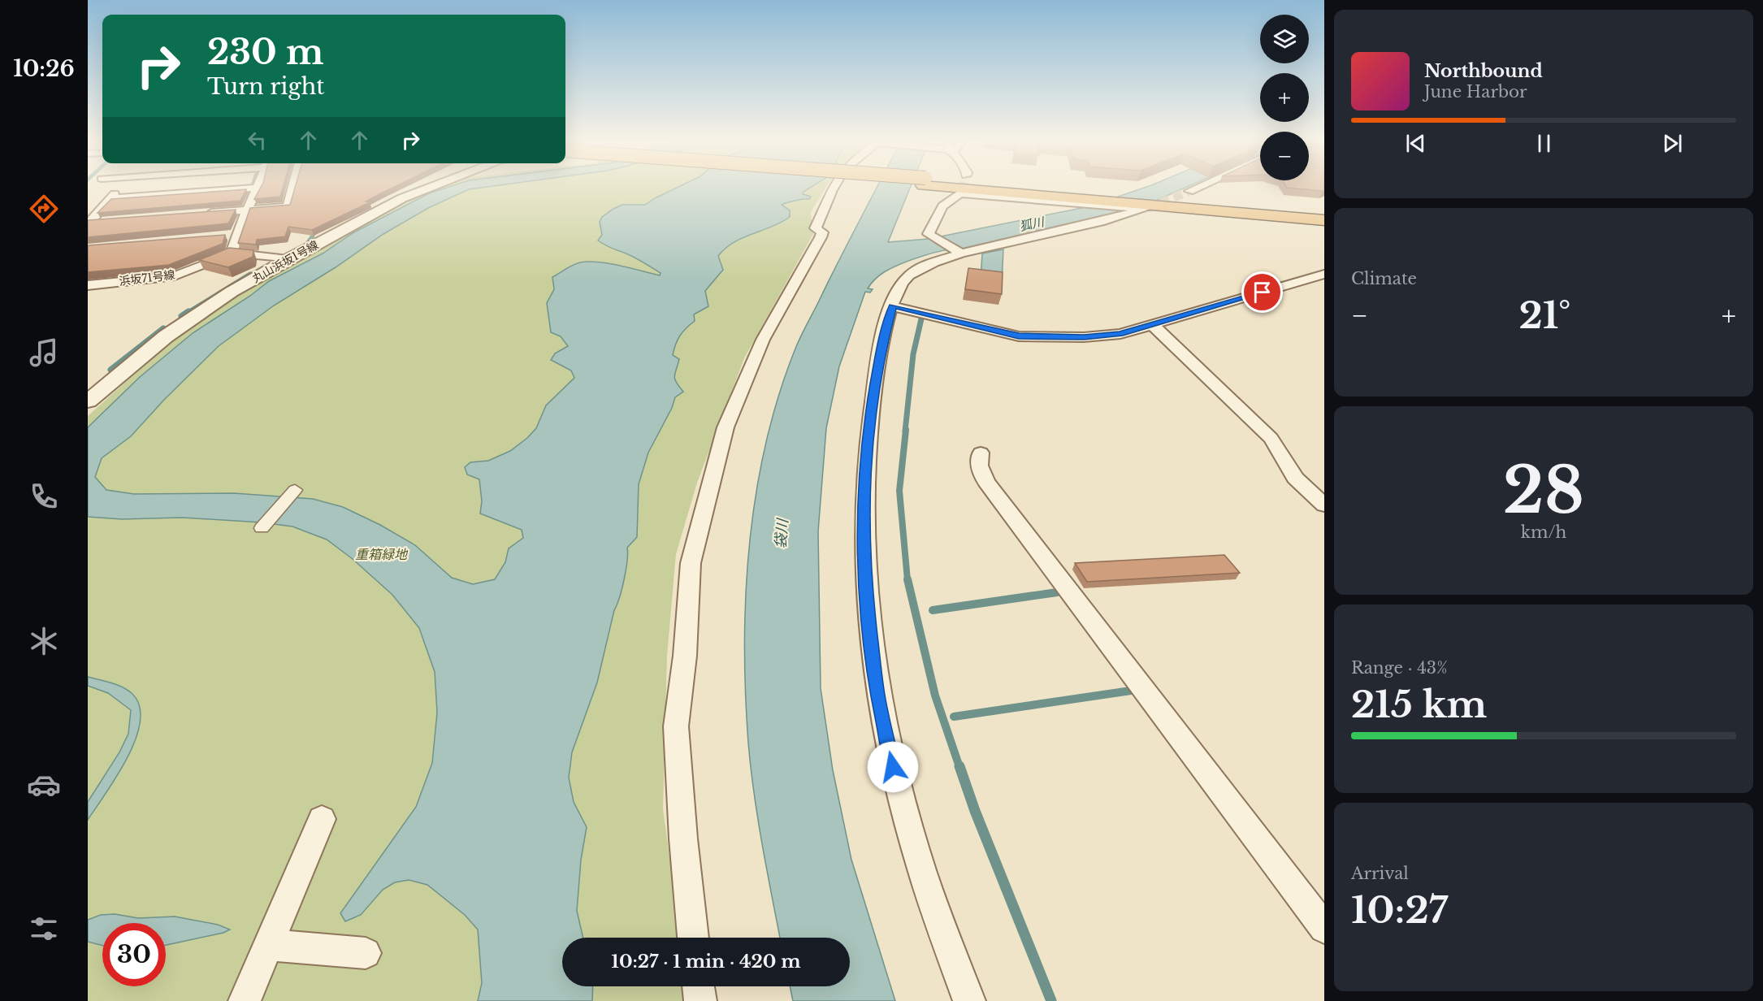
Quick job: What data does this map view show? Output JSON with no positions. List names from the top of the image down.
{
  "streets": {
    "street": ["丸山浜坂1号線", "浜坂71号線"]
  },
  "water": ["狐川", "袋川"],
  "parks": ["重箱緑地"],
  "page": {
    "tabs": "10:26",
    "map_buttons": ["+", "−"],
    "turn": ["230 m", "Turn right"],
    "song": ["Northbound", "June Harbor"],
    "tile": [
      "Climate",
      ["28", "km/h"],
      ["Range · 43%", "215 km"],
      ["Arrival", "10:27"]
    ],
    "heat": ["−", "21°", "+"],
    "limit": "30",
    "trip": "10:27 · 1 min · 420 m"
  }
}
